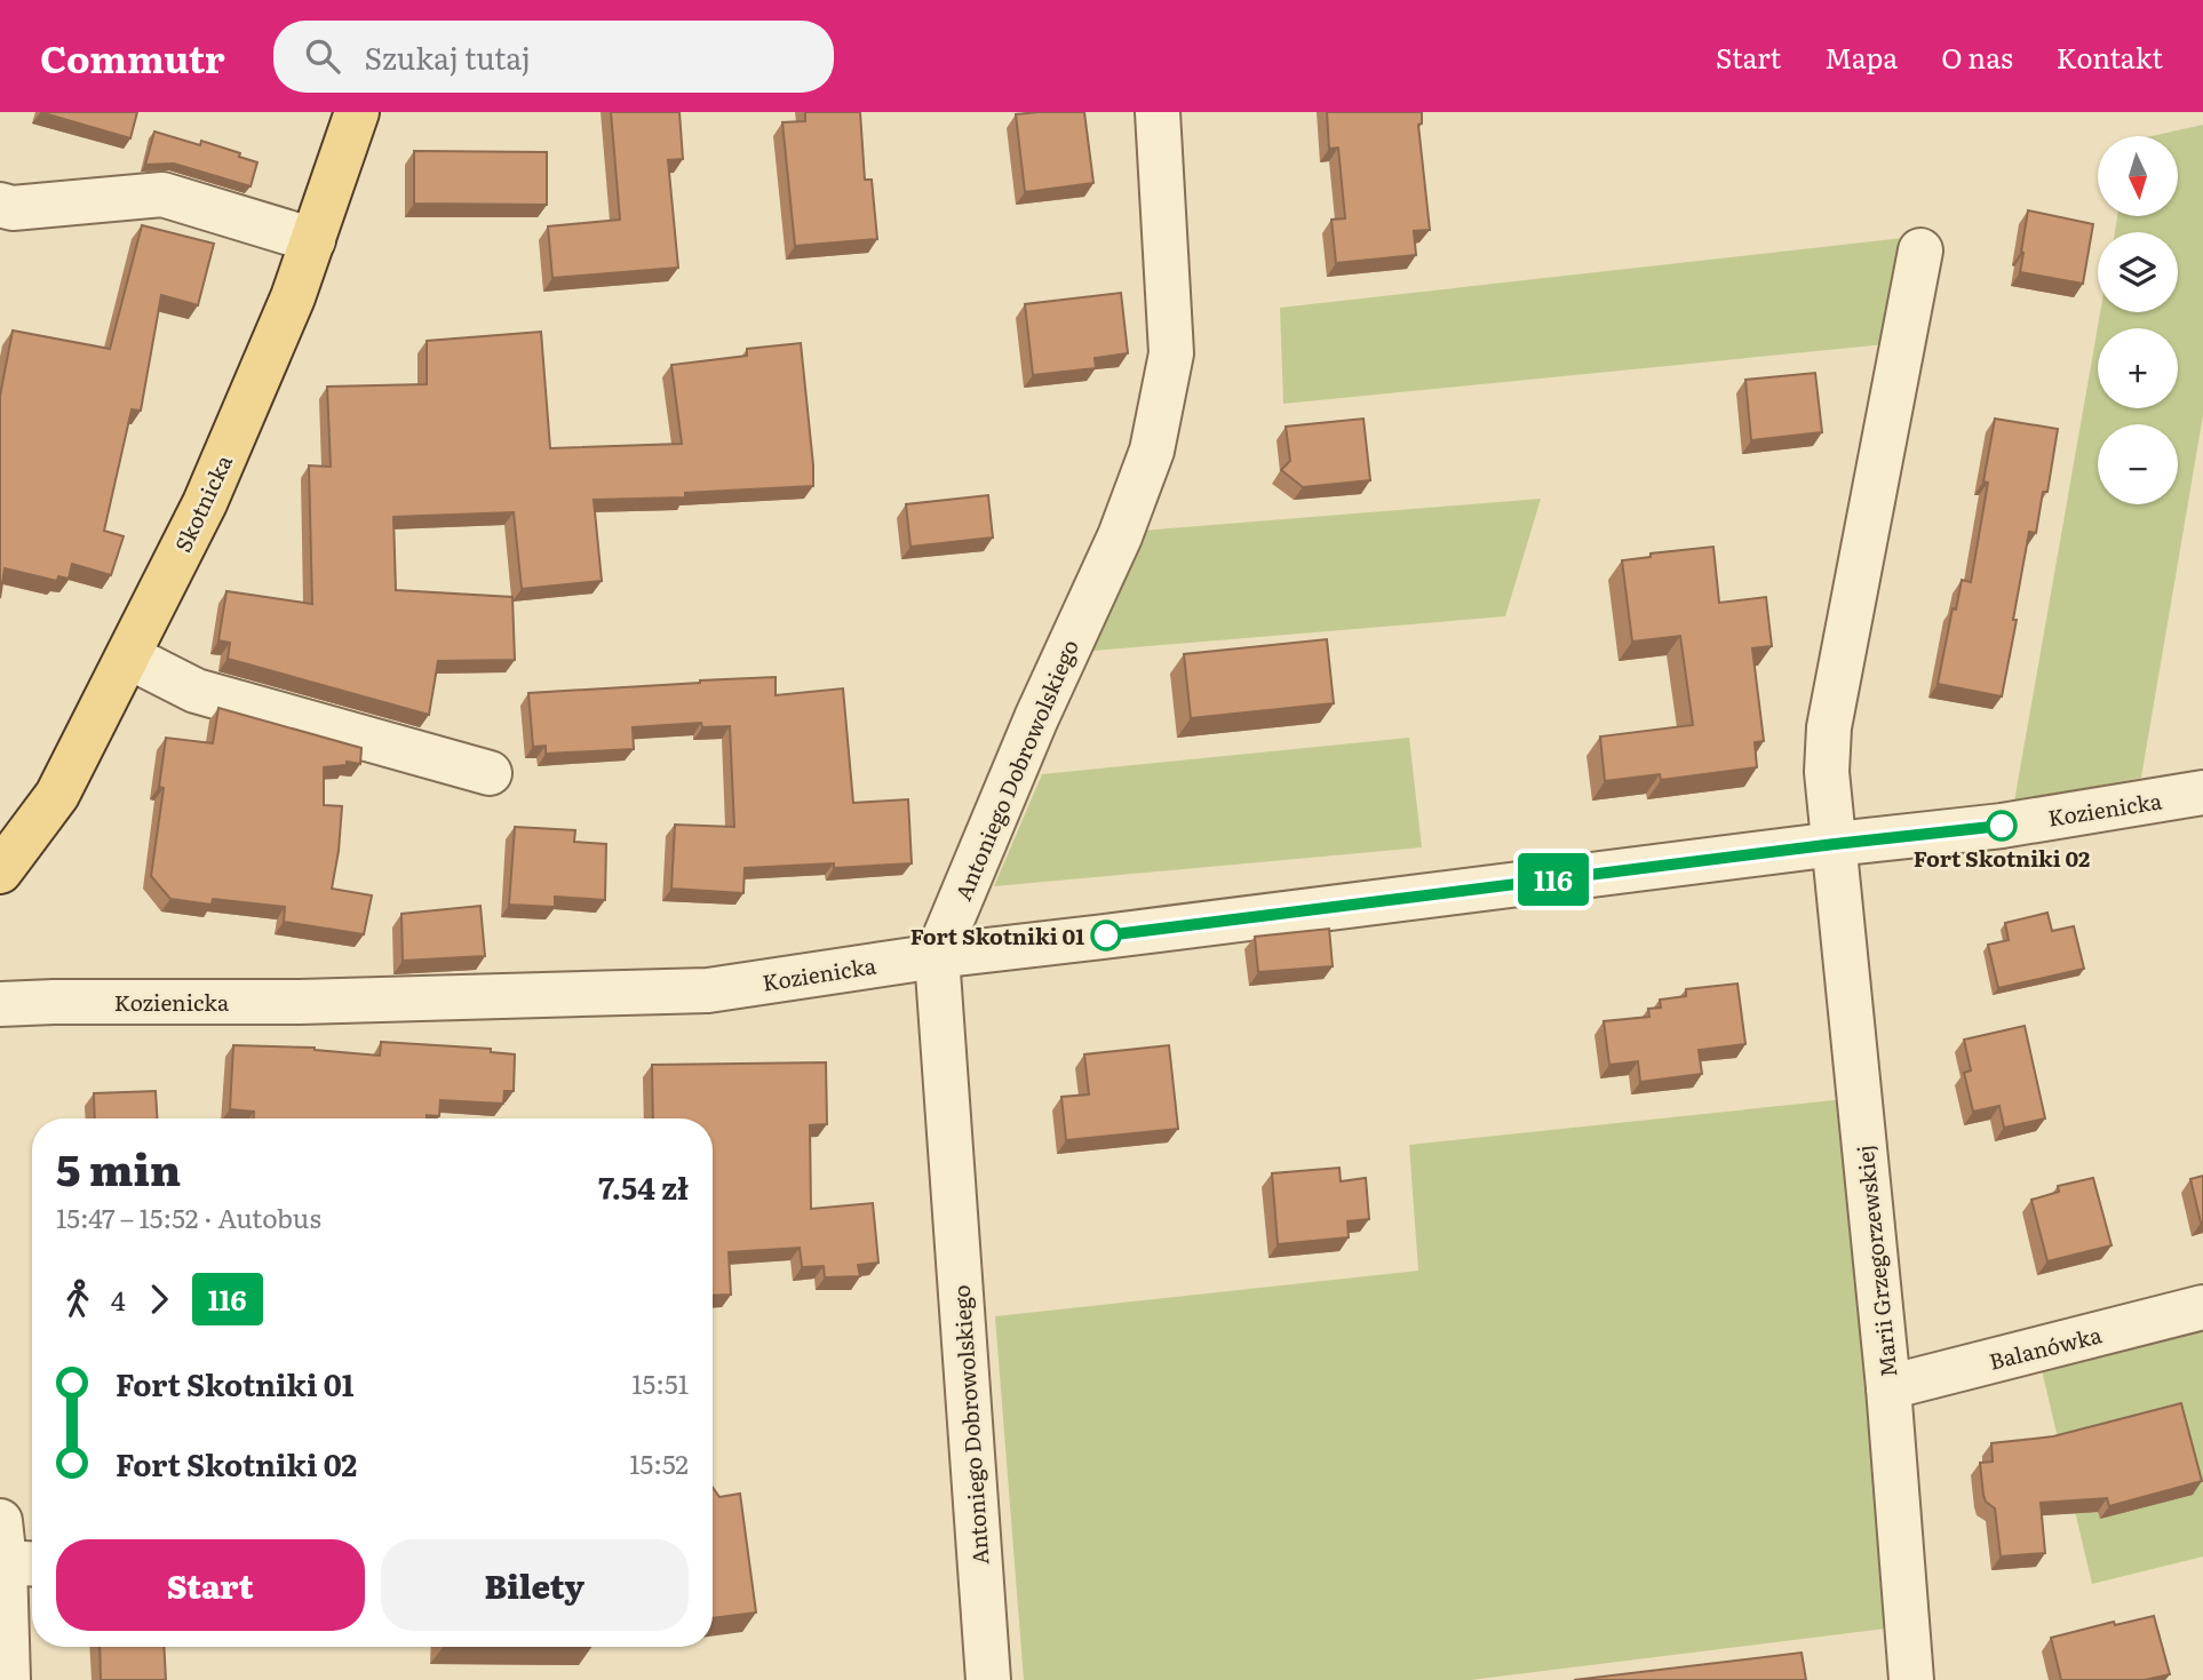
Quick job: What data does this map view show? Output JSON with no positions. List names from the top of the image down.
{
  "streets": {
    "main road": ["Skotnicka"],
    "street": [
      "Antoniego Dobrowolskiego",
      "Kozienicka",
      "Marii Grzegorzewskiej",
      "Balanówka"
    ]
  },
  "crossings": [
    ["Antoniego Dobrowolskiego", "Kozienicka"],
    ["Kozienicka", "Marii Grzegorzewskiej"],
    ["Marii Grzegorzewskiej", "Balanówka"]
  ],
  "places": ["Fort Skotniki 02", "Fort Skotniki 01"],
  "lines": ["bus line 116"],
  "north": "bottom",
  "page": {
    "header": "Commutr",
    "search": "Szukaj tutaj",
    "nav": [
      "Start",
      "Mapa",
      "O nas",
      "Kontakt"
    ],
    "on_map": "116",
    "map_buttons": ["+", "−"],
    "heading": ["5 min", "15:47 – 15:52 · Autobus", "7.54 zł"],
    "legs": ["4", "116"],
    "list": [
      {
        "name": "Fort Skotniki 01",
        "value": "15:51"
      },
      {
        "name": "Fort Skotniki 02",
        "value": "15:52"
      }
    ],
    "buttons": ["Start", "Bilety"]
  }
}
